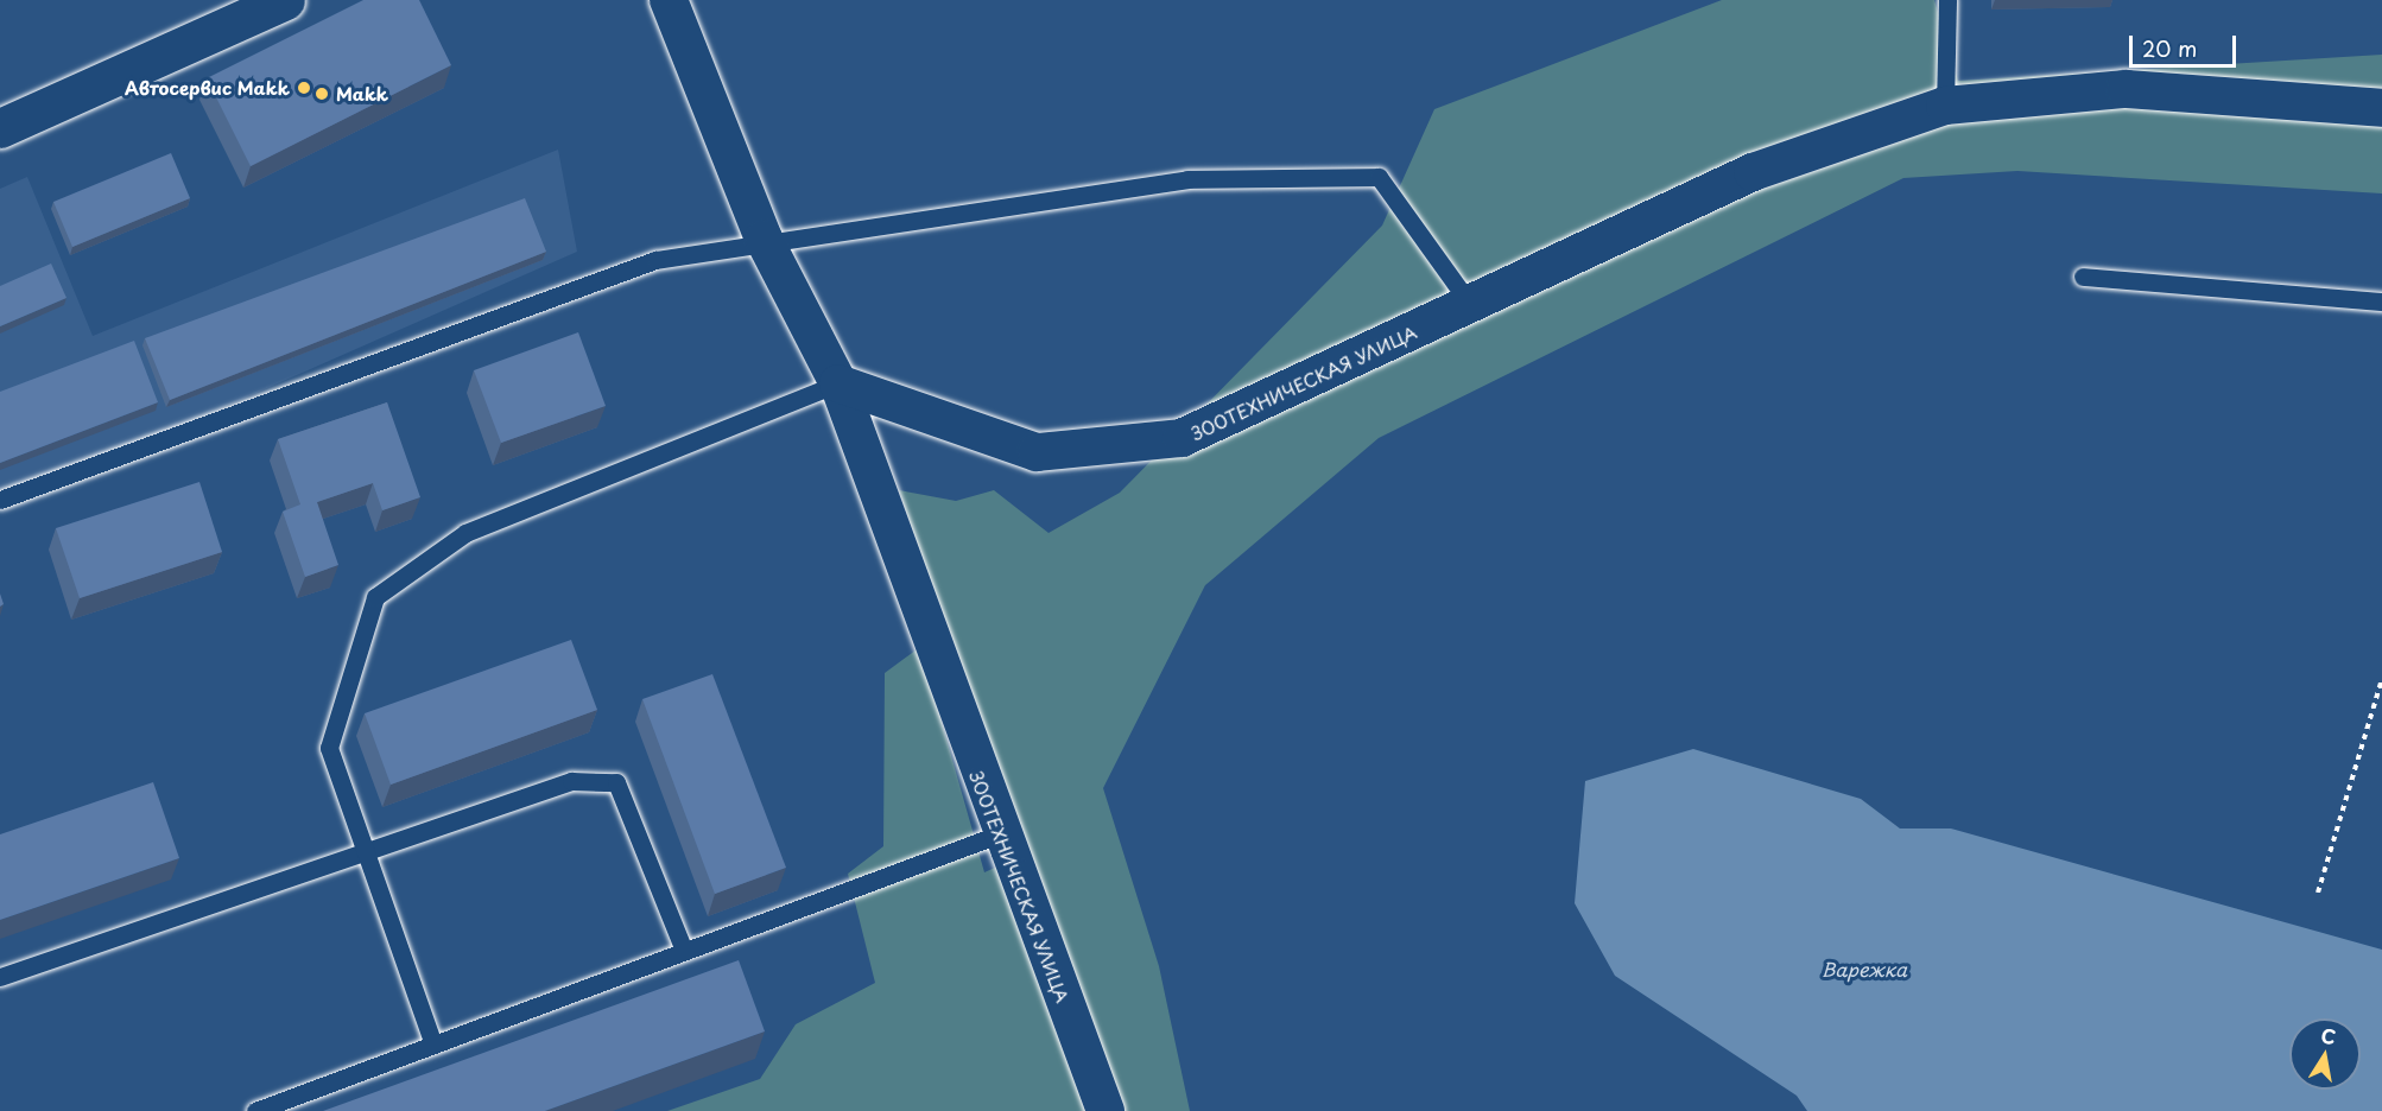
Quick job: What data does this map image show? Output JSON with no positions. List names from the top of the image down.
{
  "streets": {
    "street": ["ЗООТЕХНИЧЕСКАЯ УЛИЦА"]
  },
  "water": ["Варежка"],
  "places": ["Автосервис Makk", "Makk"],
  "scale_bar": "20 m",
  "north": "top"
}
